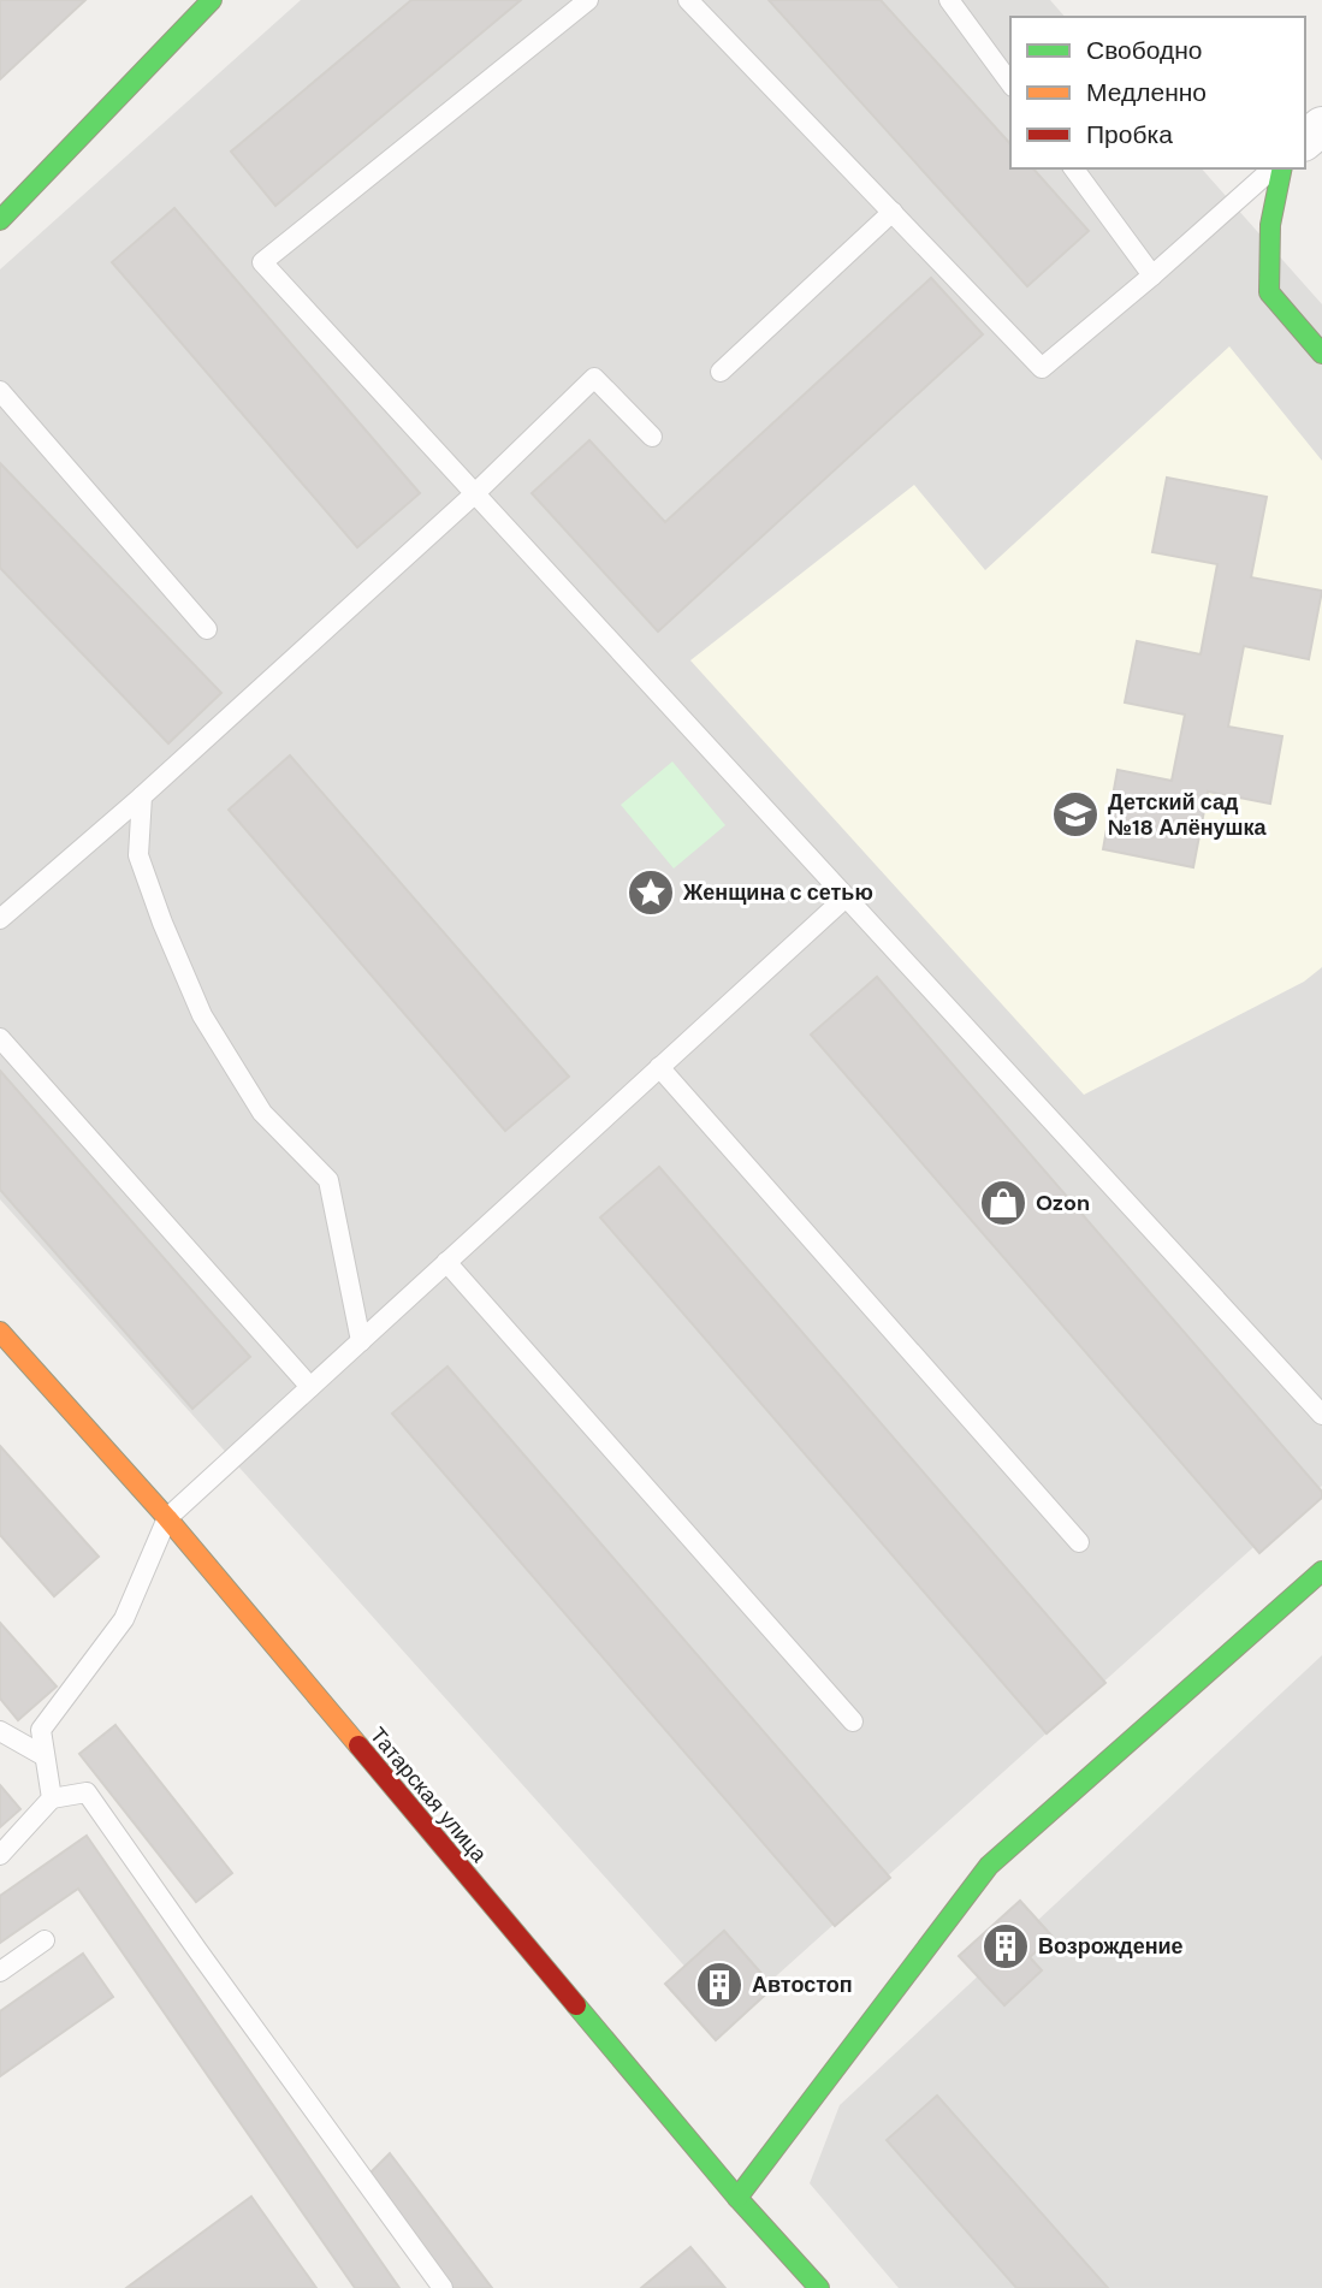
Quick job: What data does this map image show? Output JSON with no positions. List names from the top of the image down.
{
  "streets": {
    "street": ["Татарская улица"]
  },
  "places": {
    "school or university": ["Детский сад №18 Алёнушка"],
    "place": ["Женщина с сетью"],
    "shop": ["Ozon"],
    "building": ["Возрождение", "Автостоп"]
  },
  "legend": ["Свободно", "Медленно", "Пробка"]
}
